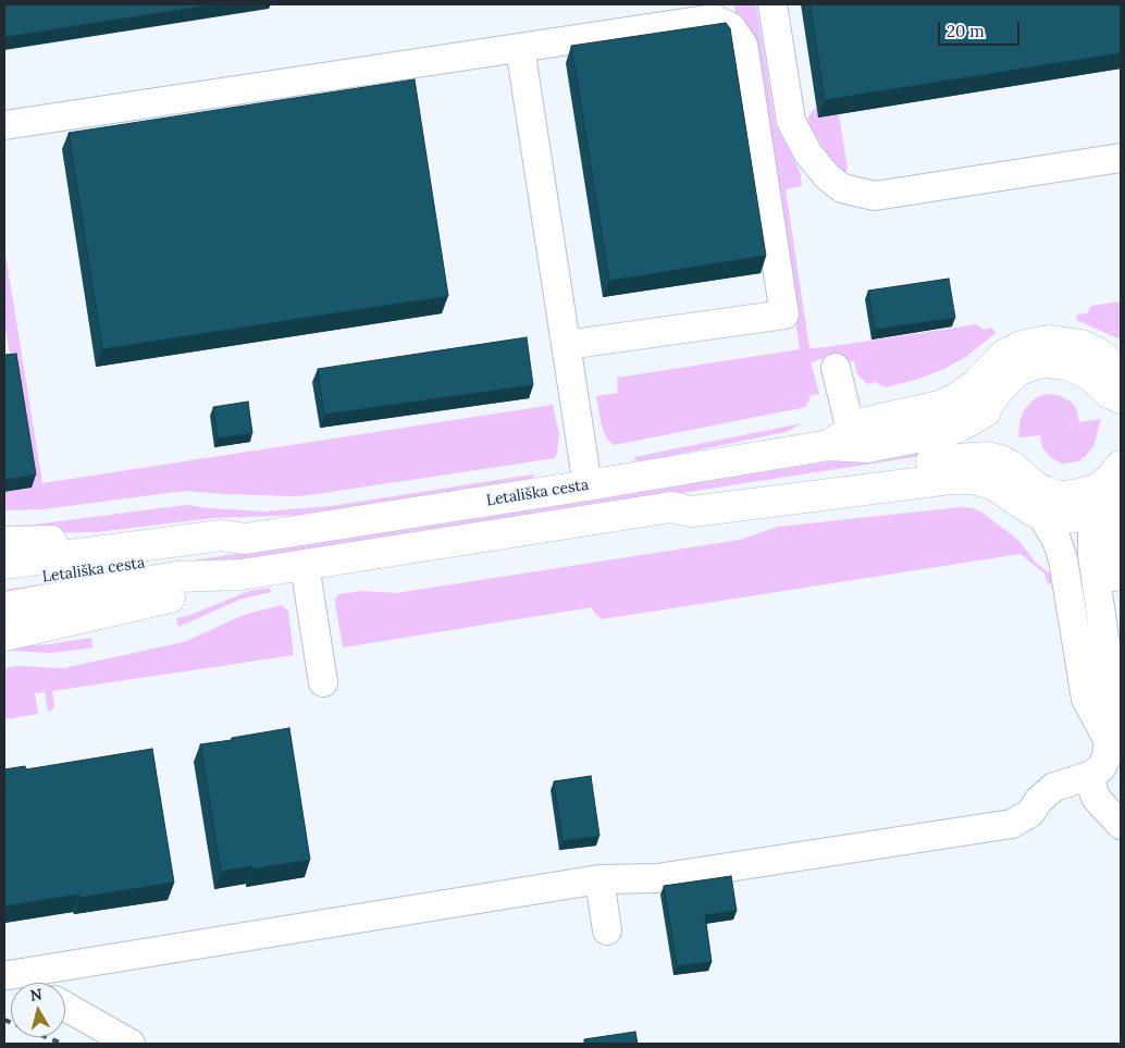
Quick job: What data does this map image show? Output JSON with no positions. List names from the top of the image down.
{
  "streets": {
    "main road": ["Letališka cesta"]
  },
  "scale_bar": "20 m",
  "north": "top"
}
